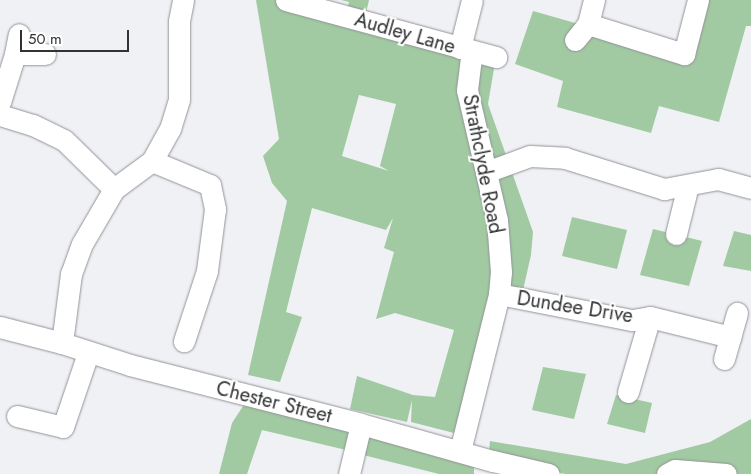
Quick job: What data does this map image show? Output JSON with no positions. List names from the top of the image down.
{
  "streets": {
    "street": [
      "Audley Lane",
      "Strathclyde Road",
      "Dundee Drive",
      "Chester Street"
    ]
  },
  "crossings": [
    ["Audley Lane", "Strathclyde Road"],
    ["Strathclyde Road", "Dundee Drive"],
    ["Strathclyde Road", "Chester Street"]
  ],
  "scale_bar": "50 m"
}
